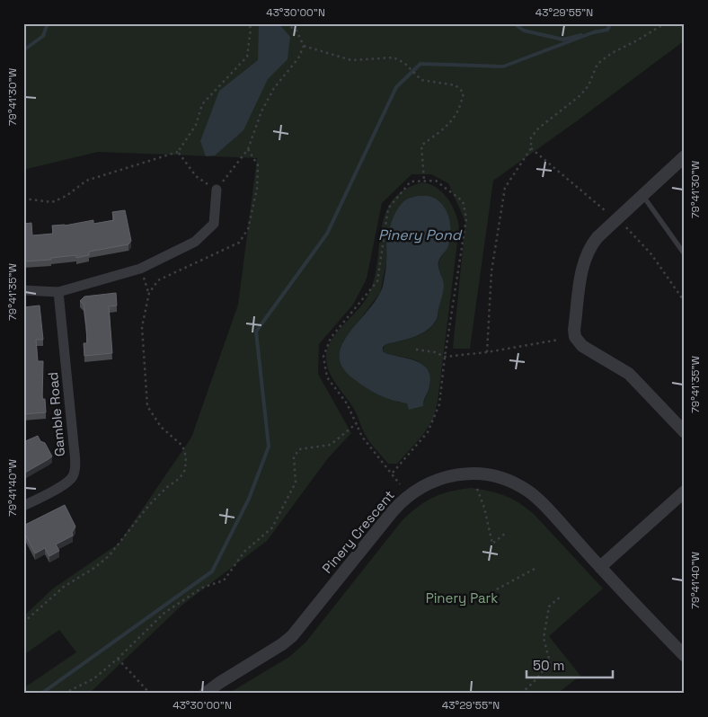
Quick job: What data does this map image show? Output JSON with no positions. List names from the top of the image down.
{
  "streets": {
    "street": ["Gamble Road", "Pinery Crescent"]
  },
  "water": ["Pinery Pond"],
  "parks": ["Pinery Park"],
  "scale_bar": "50 m",
  "coordinates": [
    "43°30'00\"N",
    "43°29'55\"N",
    "79°41'30\"W",
    "79°41'35\"W",
    "79°41'40\"W"
  ]
}
